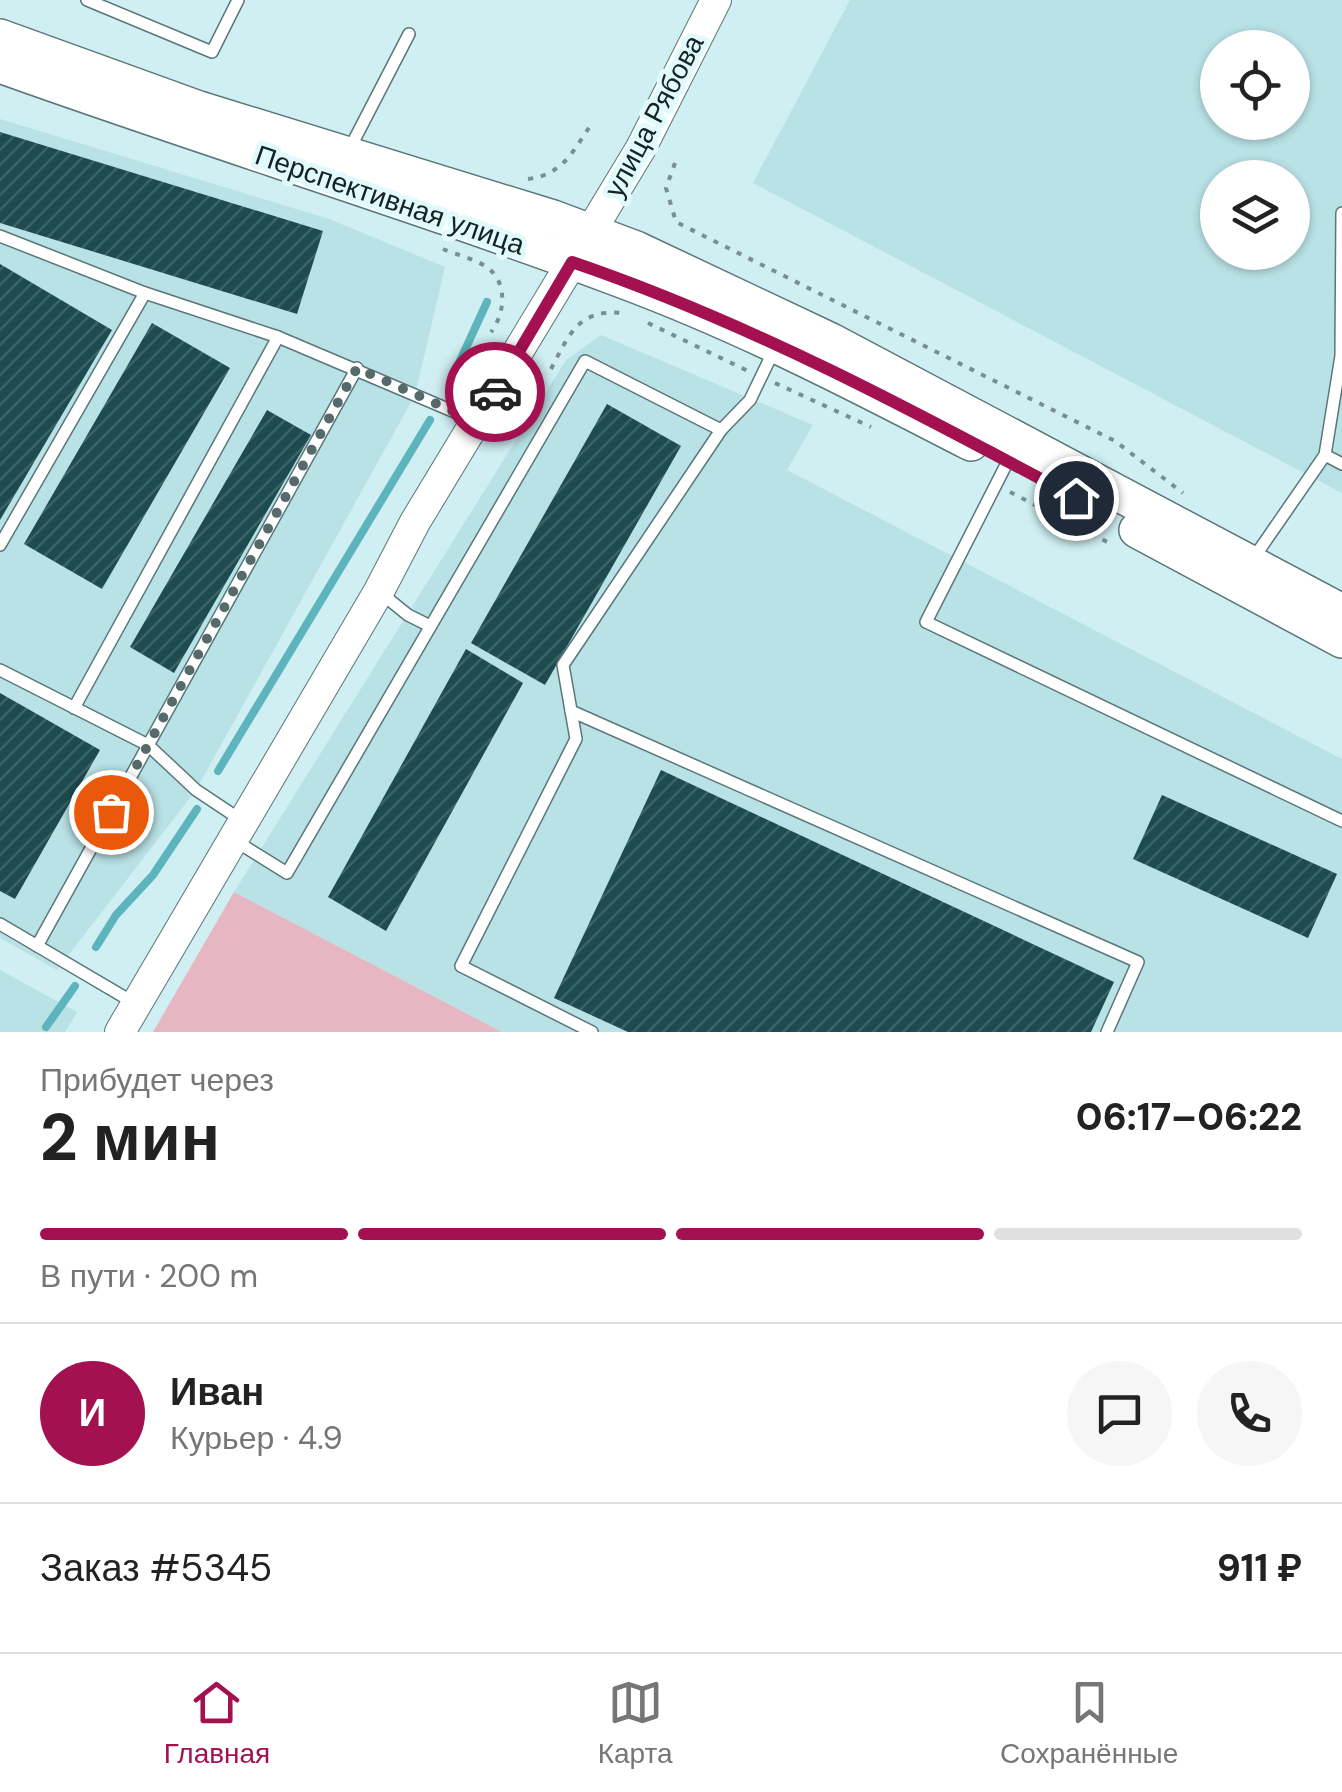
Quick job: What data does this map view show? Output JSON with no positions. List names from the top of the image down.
{
  "streets": {
    "main road": ["улица Рябова", "Перспективная улица"]
  },
  "crossings": [
    ["улица Рябова", "Перспективная улица"]
  ],
  "page": {
    "heading": ["2 мин", "Прибудет через", "06:17–06:22"],
    "panel": [
      "Иван",
      "Курьер · 4.9",
      "Заказ #5345",
      "911 ₽"
    ],
    "bar": "В пути · 200 m",
    "round": "И",
    "tabs": ["Главная", "Карта", "Сохранённые"]
  }
}
